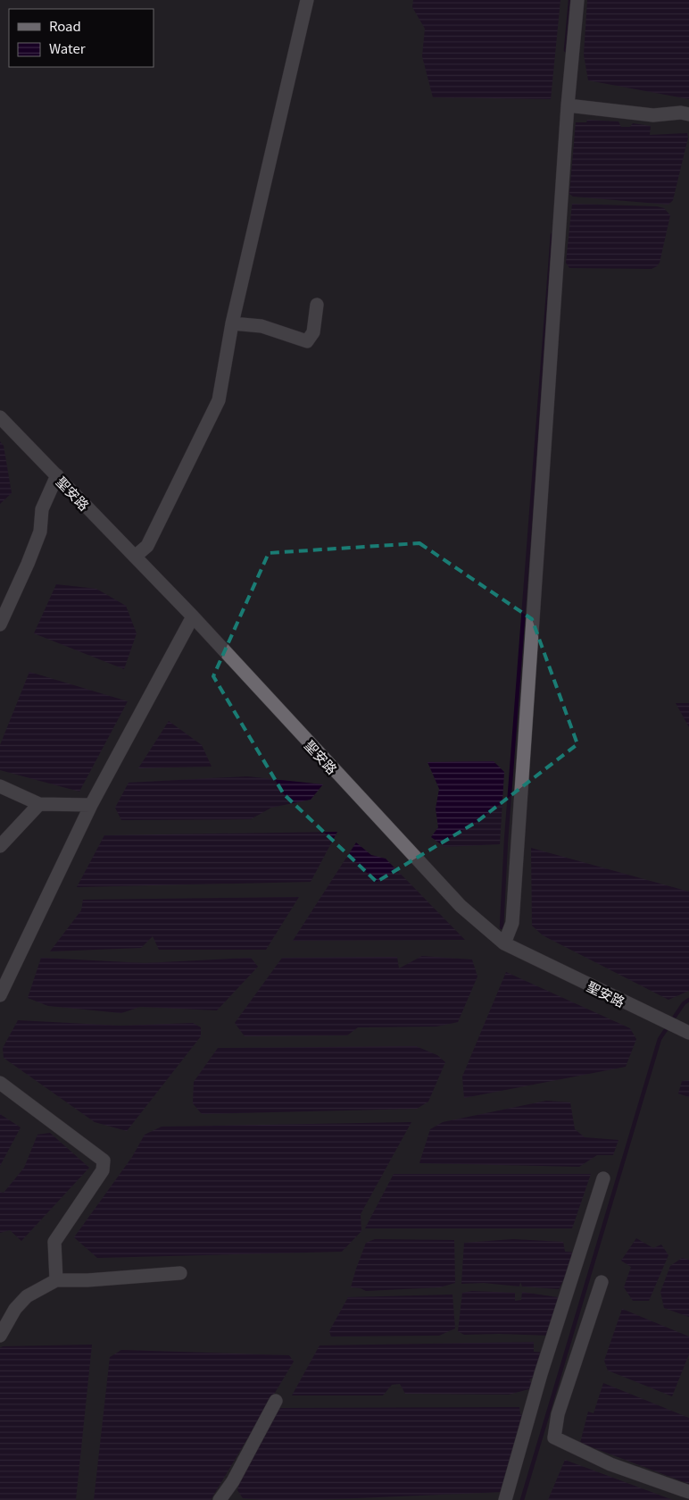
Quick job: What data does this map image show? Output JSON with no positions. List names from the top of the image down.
{
  "streets": {
    "street": ["聖安路"]
  },
  "legend": ["Road", "Water"]
}
